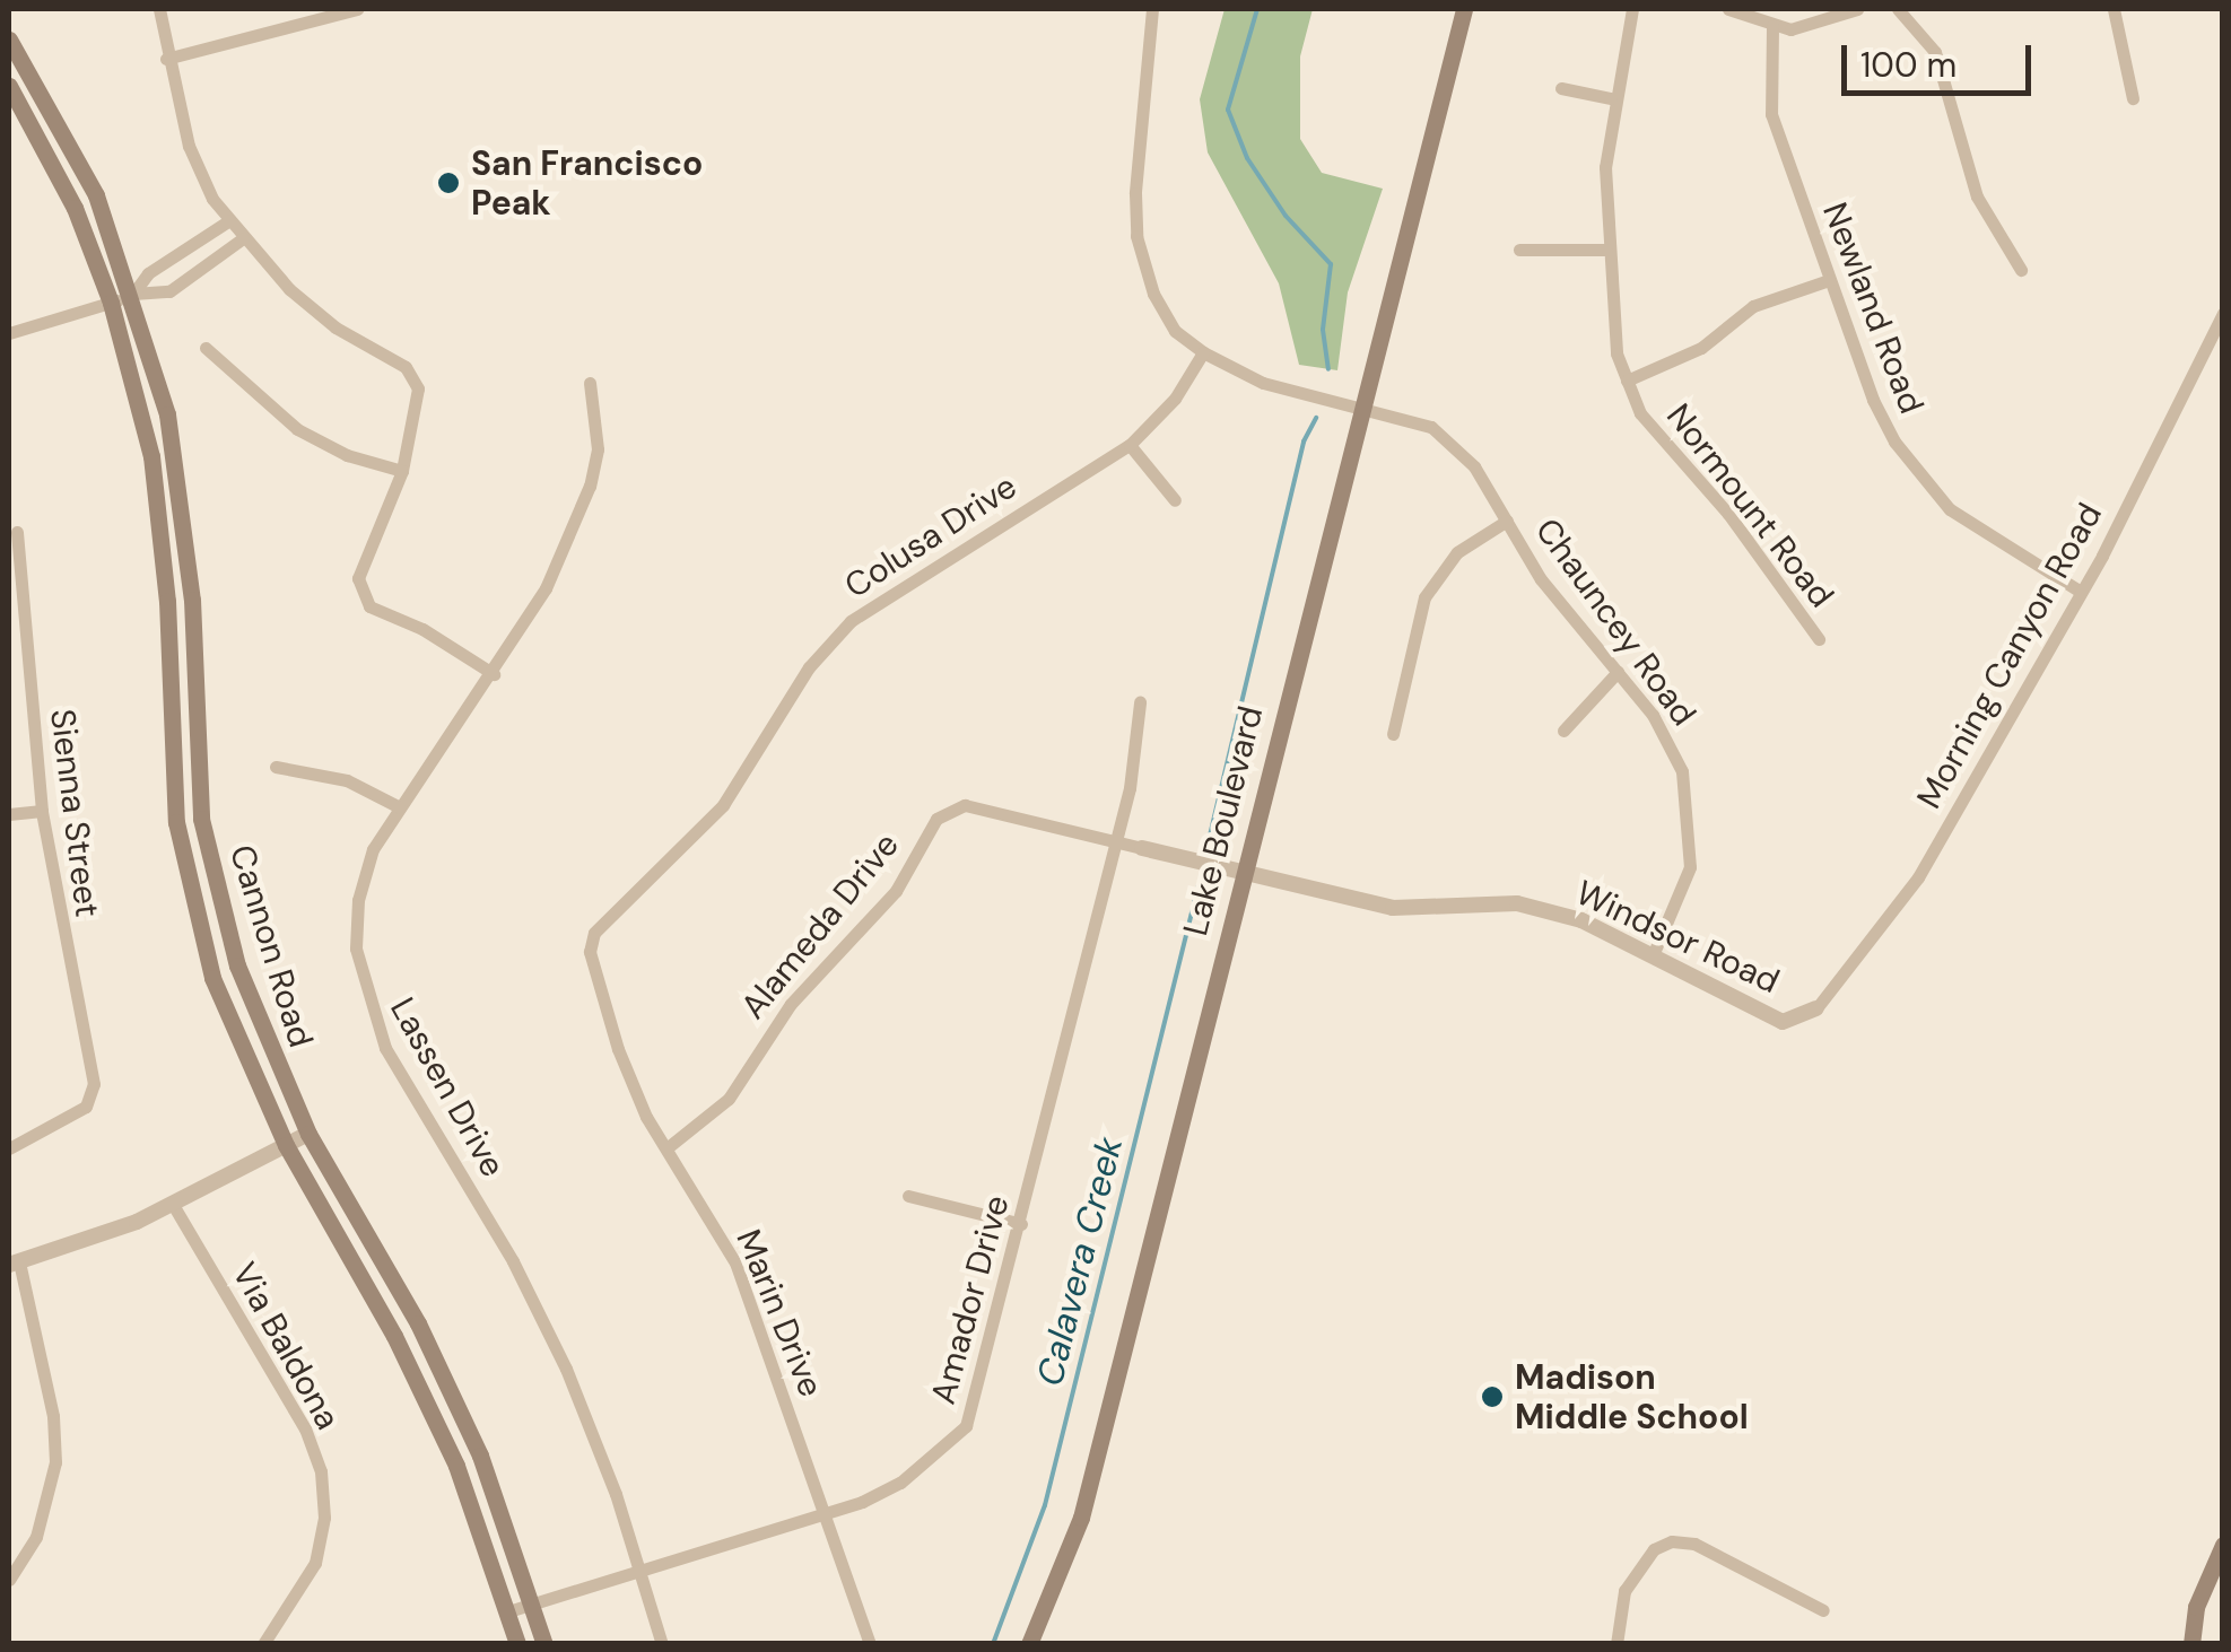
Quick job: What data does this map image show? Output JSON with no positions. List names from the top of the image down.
{
  "streets": {
    "main road": ["Lake Boulevard", "Cannon Road"],
    "street": [
      "Newland Road",
      "Normount Road",
      "Colusa Drive",
      "Chauncey Road",
      "Morning Canyon Road",
      "Sienna Street",
      "Alameda Drive",
      "Windsor Road",
      "Lassen Drive",
      "Amador Drive",
      "Marin Drive",
      "Via Baldona"
    ]
  },
  "crossings": [
    ["Newland Road", "Morning Canyon Road"],
    ["Colusa Drive", "Chauncey Road"],
    ["Colusa Drive", "Marin Drive"],
    ["Chauncey Road", "Lake Boulevard"],
    ["Chauncey Road", "Windsor Road"],
    ["Morning Canyon Road", "Windsor Road"],
    ["Lake Boulevard", "Alameda Drive"],
    ["Lake Boulevard", "Windsor Road"],
    ["Alameda Drive", "Windsor Road"],
    ["Alameda Drive", "Amador Drive"],
    ["Alameda Drive", "Marin Drive"],
    ["Cannon Road", "Amador Drive"],
    ["Lassen Drive", "Amador Drive"],
    ["Amador Drive", "Marin Drive"]
  ],
  "water": ["Calavera Creek"],
  "places": ["San Francisco Peak", "Madison Middle School"],
  "scale_bar": "100 m"
}
